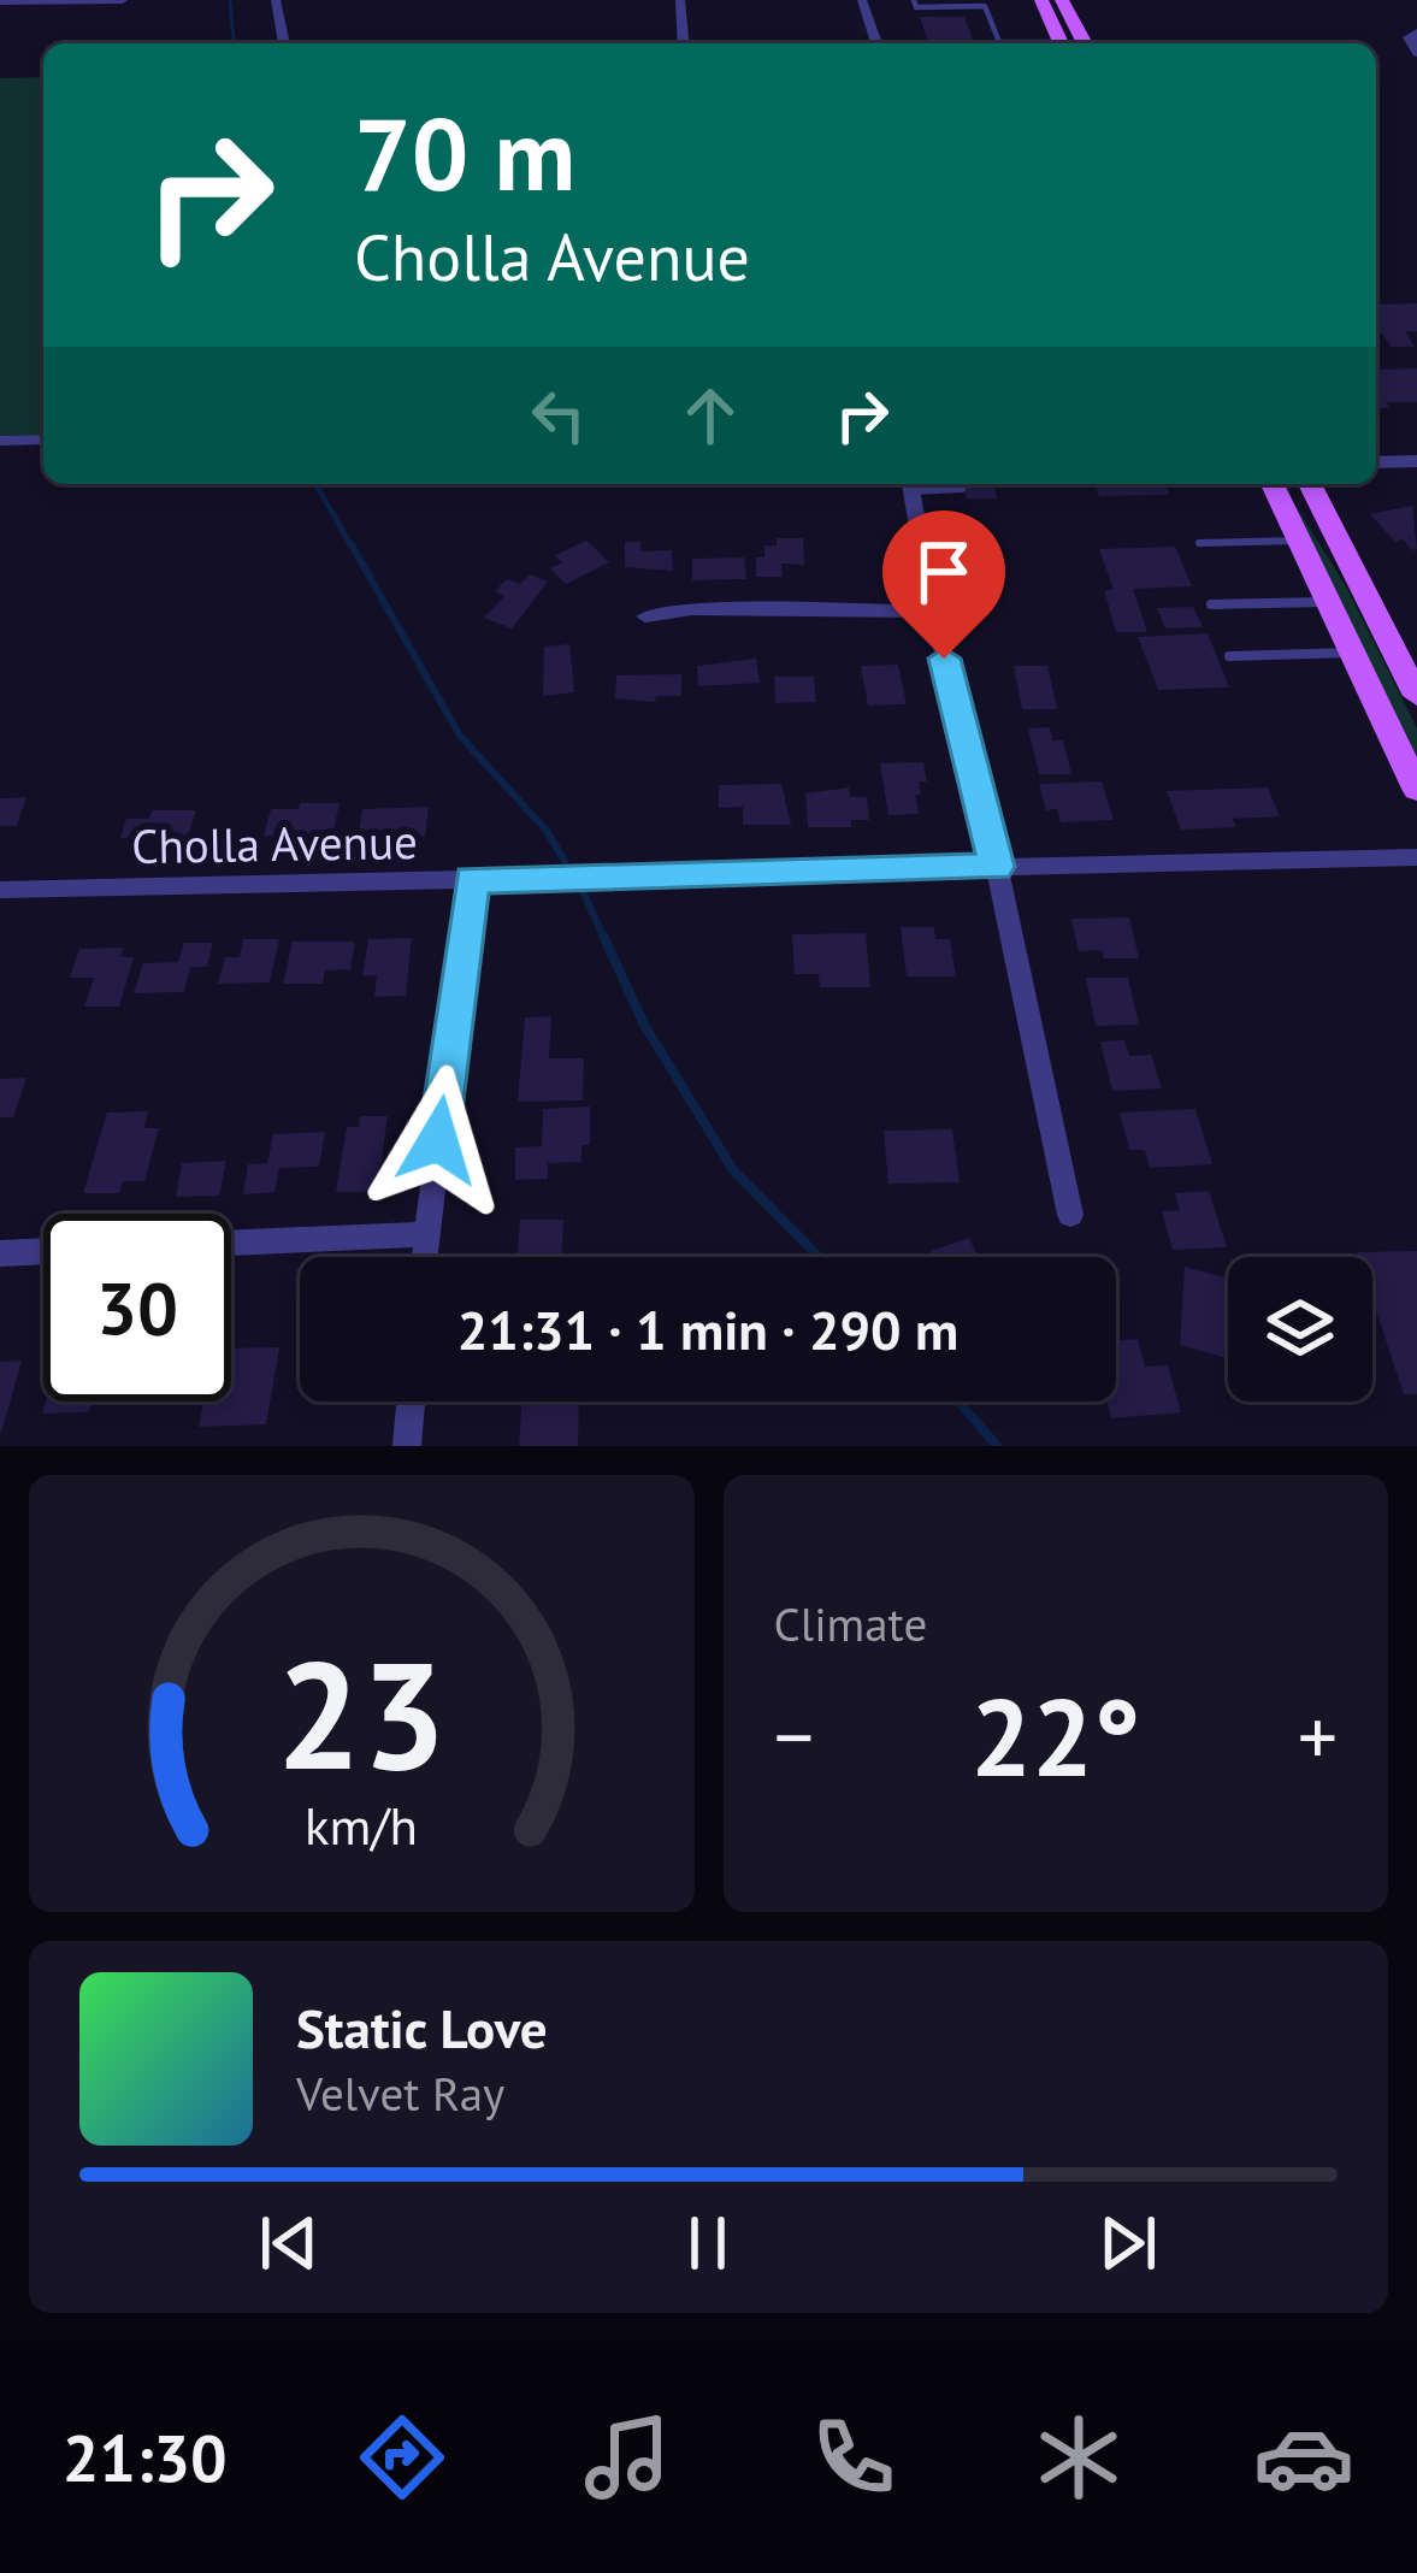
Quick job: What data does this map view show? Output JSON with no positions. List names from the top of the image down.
{
  "streets": {
    "street": ["Cholla Avenue"]
  },
  "page": {
    "turn": ["70 m", "Cholla Avenue"],
    "limit": "30",
    "trip": "21:31 · 1 min · 290 m",
    "tile": "Climate",
    "heat": ["−", "22°", "+"],
    "song": ["Static Love", "Velvet Ray"],
    "tabs": "21:30",
    "gauge": ["23", "km/h"]
  }
}
